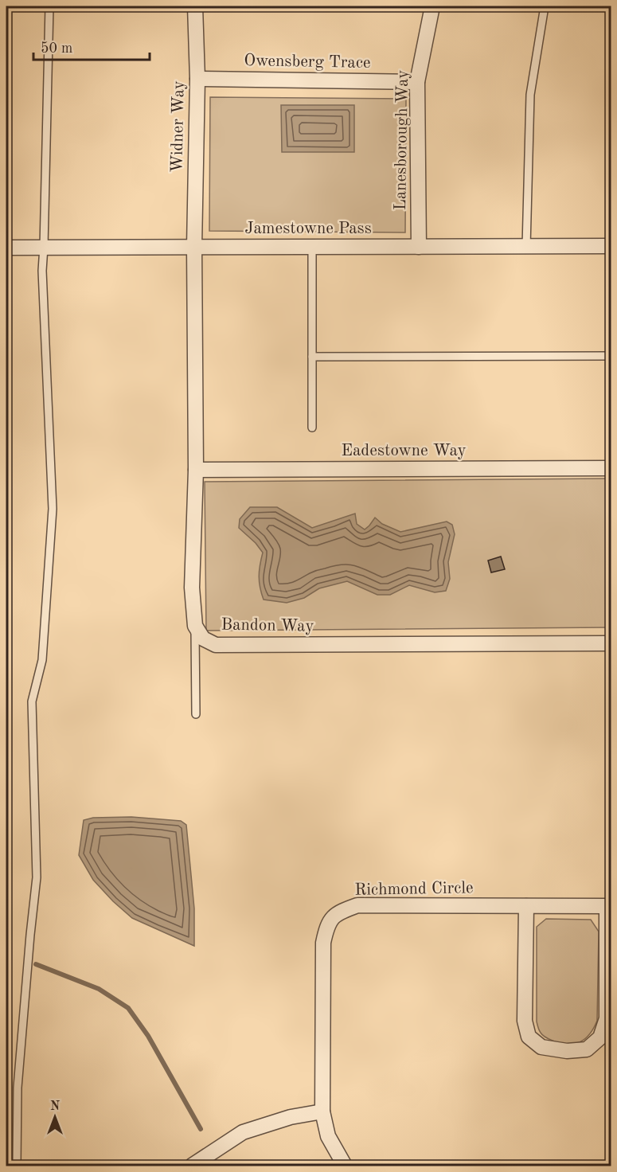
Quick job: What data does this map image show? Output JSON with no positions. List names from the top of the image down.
{
  "streets": {
    "street": [
      "Owensberg Trace",
      "Widner Way",
      "Lanesborough Way",
      "Jamestowne Pass",
      "Eadestowne Way",
      "Bandon Way",
      "Richmond Circle"
    ]
  },
  "crossings": [
    ["Owensberg Trace", "Widner Way"],
    ["Owensberg Trace", "Lanesborough Way"],
    ["Widner Way", "Jamestowne Pass"],
    ["Lanesborough Way", "Jamestowne Pass"]
  ],
  "scale_bar": "50 m",
  "north": "top"
}
